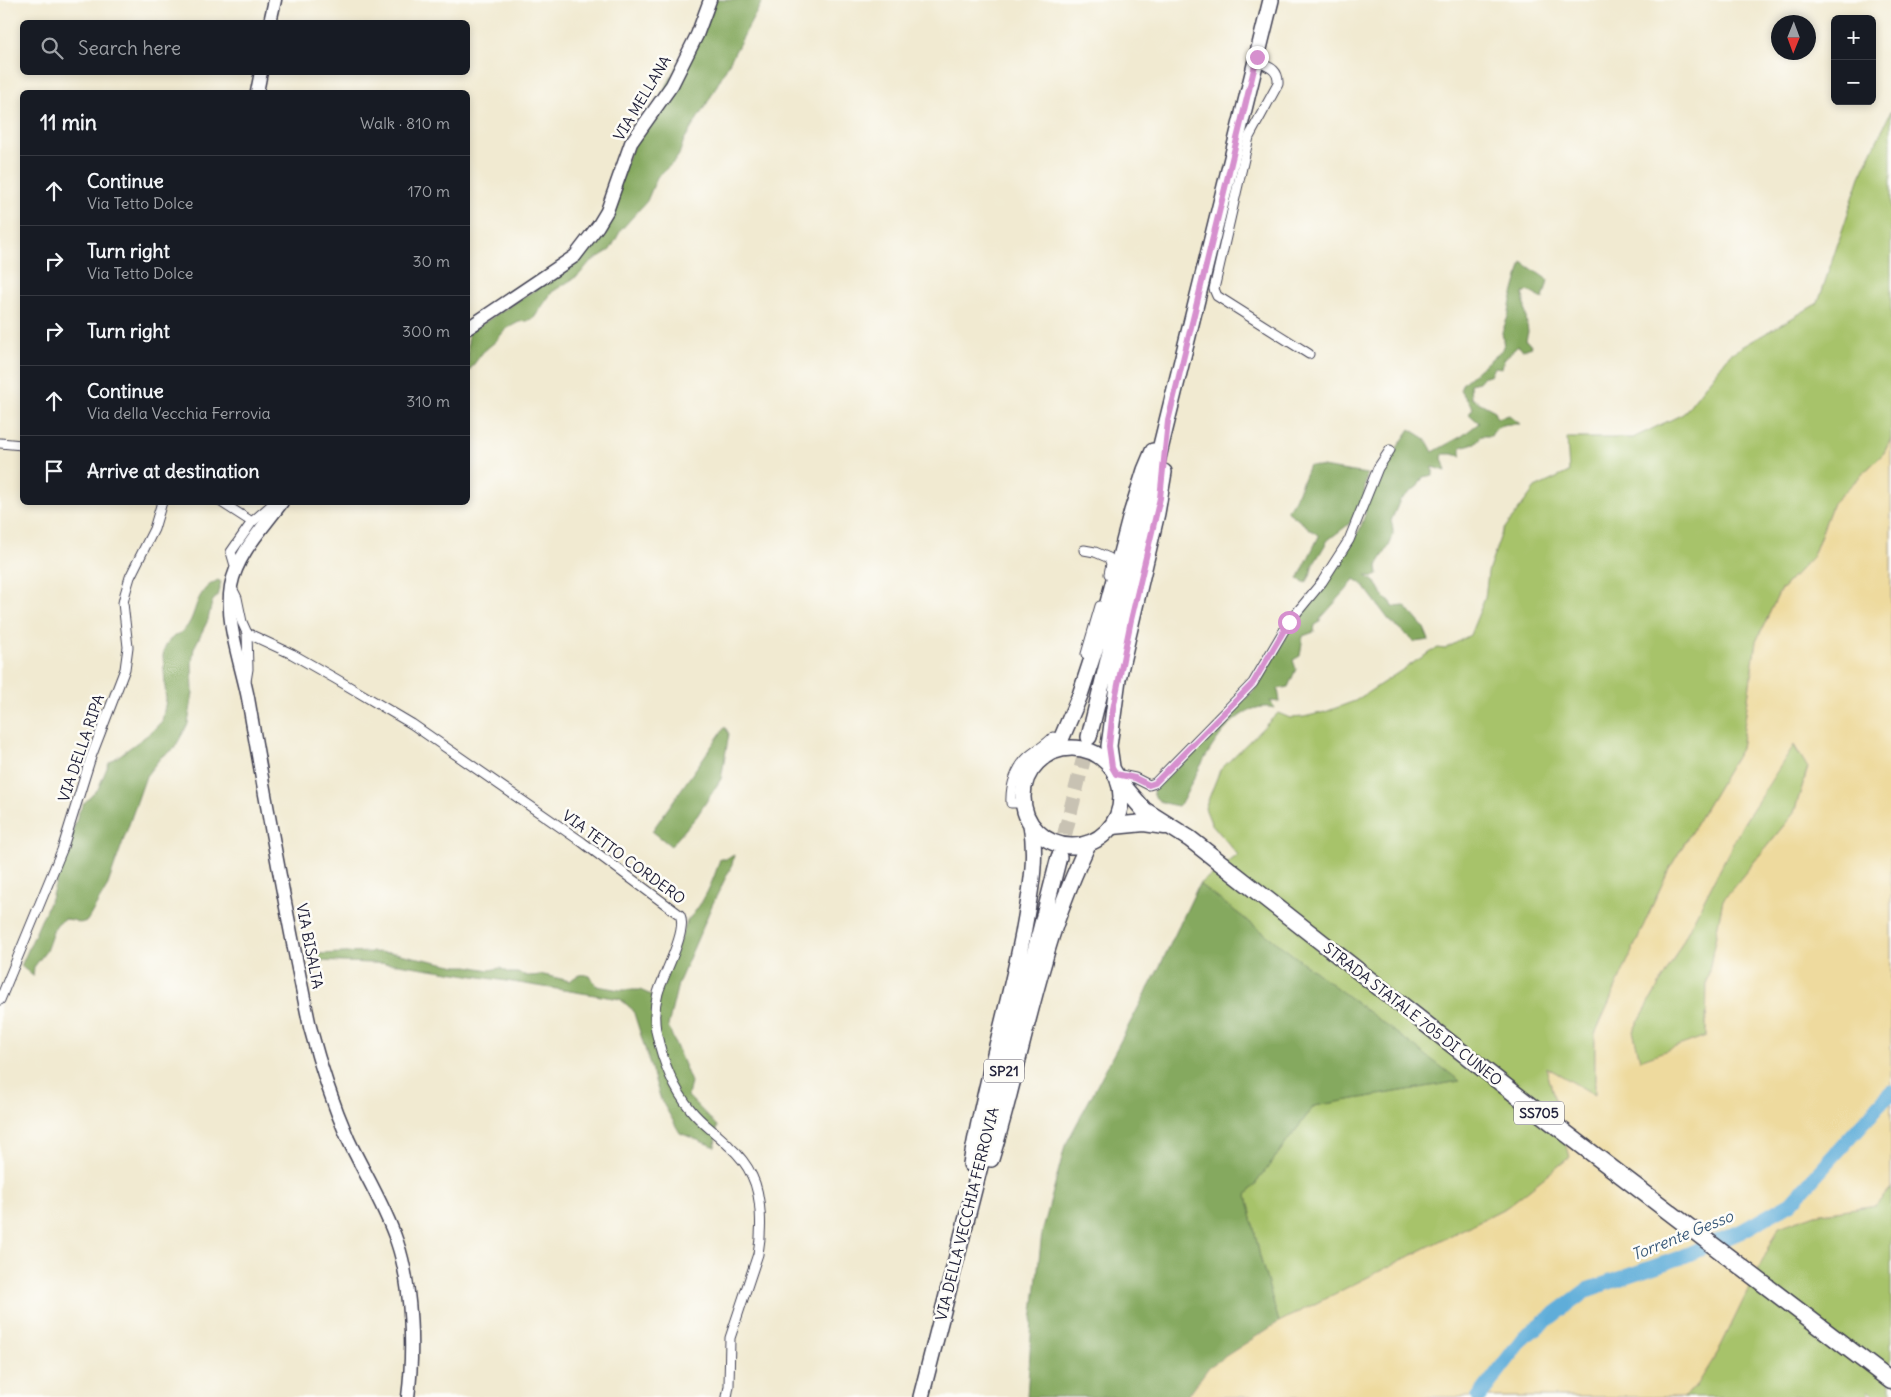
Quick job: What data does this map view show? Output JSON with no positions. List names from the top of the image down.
{
  "streets": {
    "highway": ["STRADA STATALE 705 DI CUNEO", "SS705"],
    "main road": ["SP21", "VIA DELLA VECCHIA FERROVIA"],
    "street": [
      "VIA MELLANA",
      "VIA DELLA RIPA",
      "VIA TETTO CORDERO",
      "VIA BISALTA"
    ]
  },
  "crossings": [
    ["STRADA STATALE 705 DI CUNEO", "SS705"]
  ],
  "water": ["Torrente Gesso"],
  "north": "bottom",
  "page": {
    "map_buttons": ["+", "−"],
    "search": "Search here",
    "heading": ["11 min", "Walk · 810 m"],
    "list": [
      ["Continue", "Via Tetto Dolce", "170 m"],
      ["Turn right", "Via Tetto Dolce", "30 m"],
      ["Turn right", "300 m"],
      ["Continue", "Via della Vecchia Ferrovia", "310 m"],
      "Arrive at destination"
    ]
  }
}
